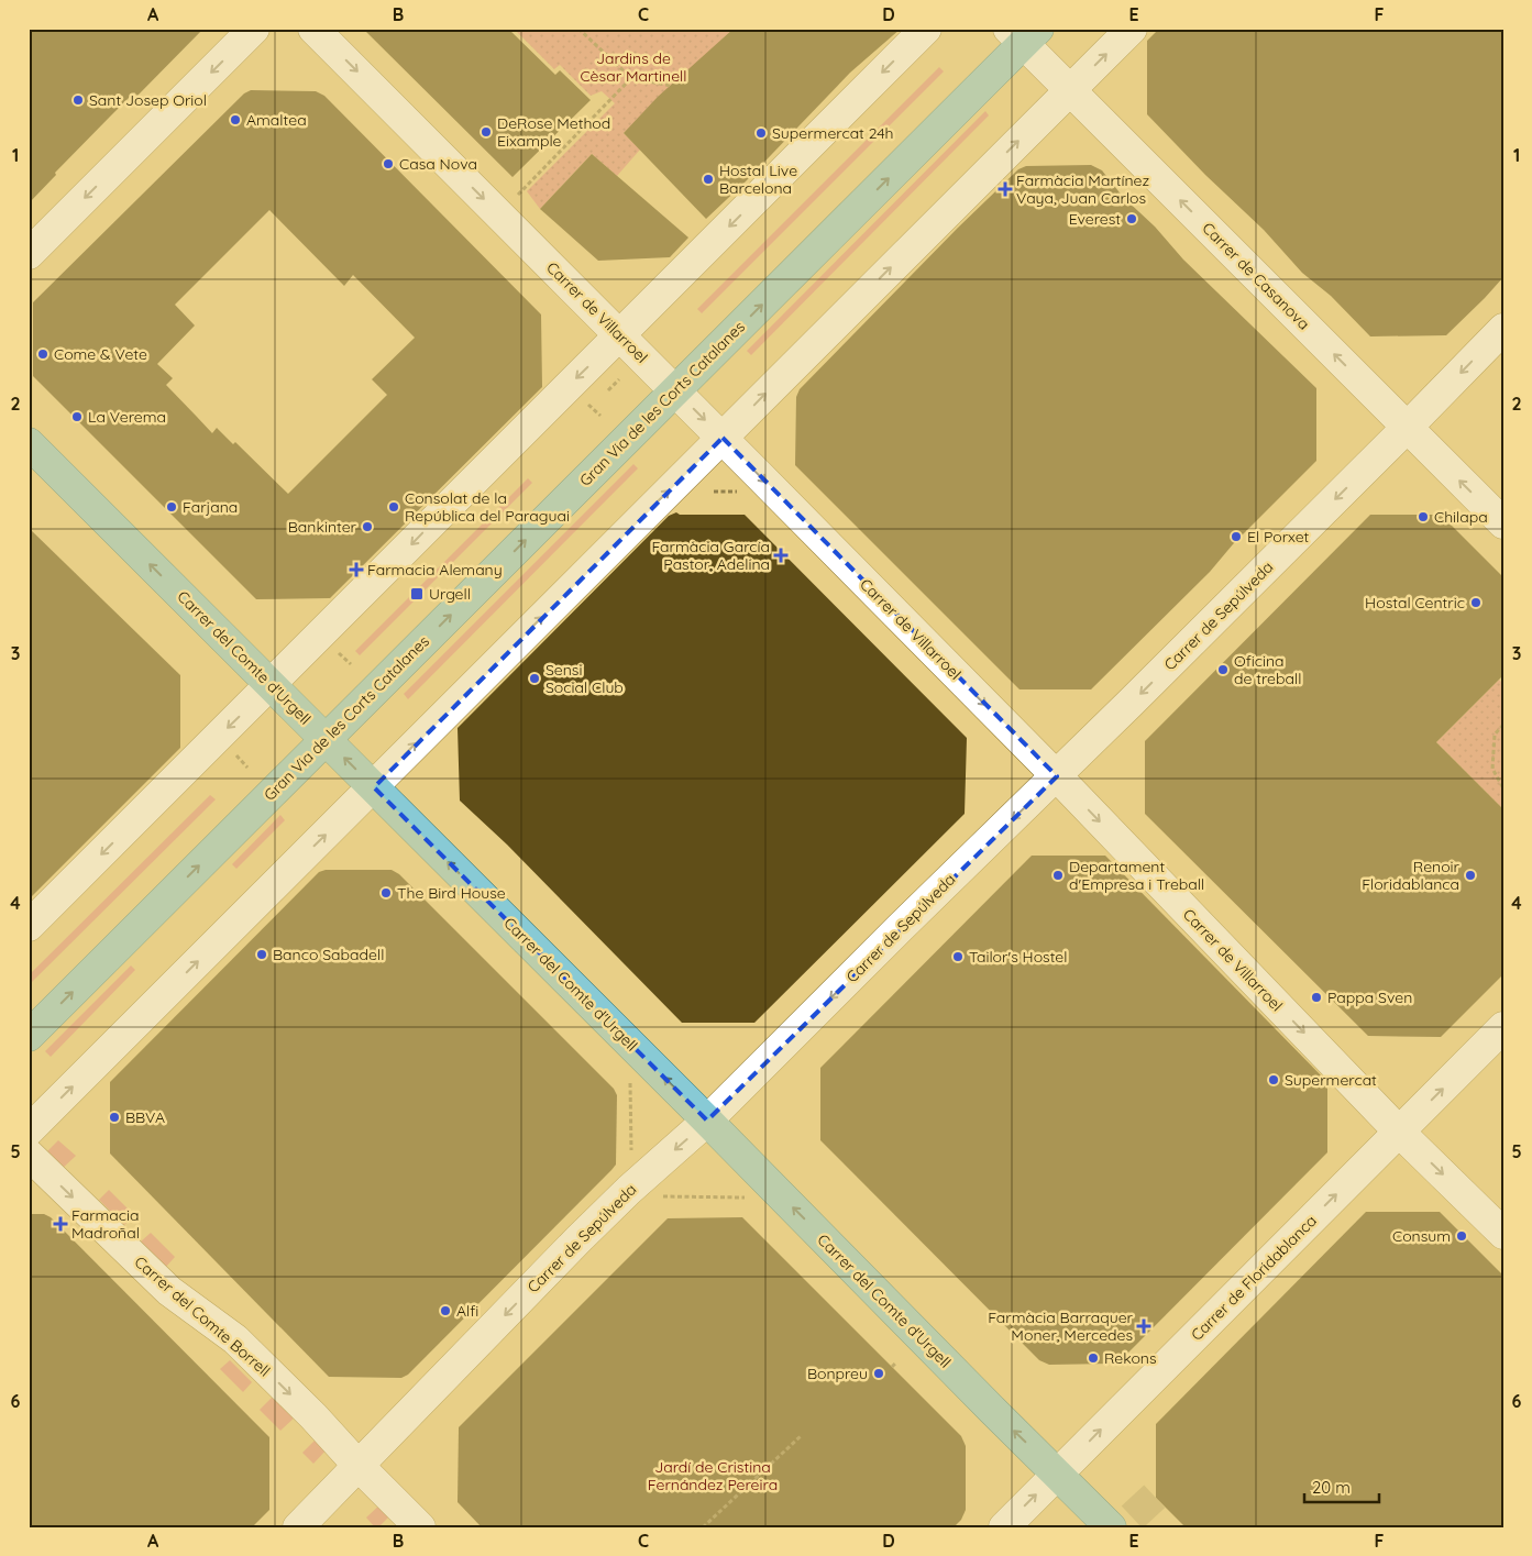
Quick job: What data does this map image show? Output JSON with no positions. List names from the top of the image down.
{
  "streets": {
    "main road": ["Gran Via de les Corts Catalanes", "Carrer del Comte d'Urgell"],
    "street": [
      "Carrer de Casanova",
      "Carrer de Villarroel",
      "Carrer de Sepúlveda",
      "Carrer de Floridablanca",
      "Carrer del Comte Borrell"
    ]
  },
  "crossings": [
    ["Carrer de Casanova", "Gran Via de les Corts Catalanes"],
    ["Carrer de Casanova", "Carrer de Sepúlveda"],
    ["Carrer de Villarroel", "Gran Via de les Corts Catalanes"],
    ["Carrer de Villarroel", "Carrer de Sepúlveda"],
    ["Carrer de Villarroel", "Carrer de Floridablanca"],
    ["Gran Via de les Corts Catalanes", "Carrer del Comte d'Urgell"],
    ["Carrer de Sepúlveda", "Carrer del Comte d'Urgell"],
    ["Carrer de Sepúlveda", "Carrer del Comte Borrell"],
    ["Carrer del Comte d'Urgell", "Carrer de Floridablanca"]
  ],
  "one_way": [
    "Carrer de Casanova",
    "Carrer de Villarroel",
    "Gran Via de les Corts Catalanes",
    "Carrer de Sepúlveda",
    "Carrer del Comte d'Urgell",
    "Carrer de Floridablanca",
    "Carrer del Comte Borrell"
  ],
  "parks": ["Jardins de Cèsar Martinell", "Jardí de Cristina Fernández Pereira"],
  "places": {
    "other": [
      "Sant Josep Oriol",
      "Amaltea",
      "DeRose Method Eixample",
      "Supermercat 24h",
      "Casa Nova",
      "Hostal Live Barcelona",
      "Everest",
      "Come & Vete",
      "La Verema",
      "Farjana",
      "Consolat de la República del Paraguai",
      "Chilapa",
      "Bankinter",
      "El Porxet",
      "Hostal Centric",
      "Oficina de treball",
      "Sensi Social Club",
      "Departament d'Empresa i Treball",
      "Renoir Floridablanca",
      "The Bird House",
      "Banco Sabadell",
      "Tailor's Hostel",
      "Pappa Sven",
      "Supermercat",
      "BBVA",
      "Consum",
      "Alfi",
      "Rekons",
      "Bonpreu"
    ],
    "health": [
      "Farmàcia Martínez Vaya, Juan Carlos",
      "Farmàcia García Pastor, Adelina",
      "Farmacia Alemany",
      "Farmacia Madroñal",
      "Farmàcia Barraquer Moner, Mercedes"
    ],
    "transit": ["Urgell"]
  },
  "scale_bar": "20 m",
  "grid": {
    "columns": [
      "A",
      "B",
      "C",
      "D",
      "E",
      "F"
    ],
    "rows": [
      "1",
      "2",
      "3",
      "4",
      "5",
      "6"
    ]
  }
}
